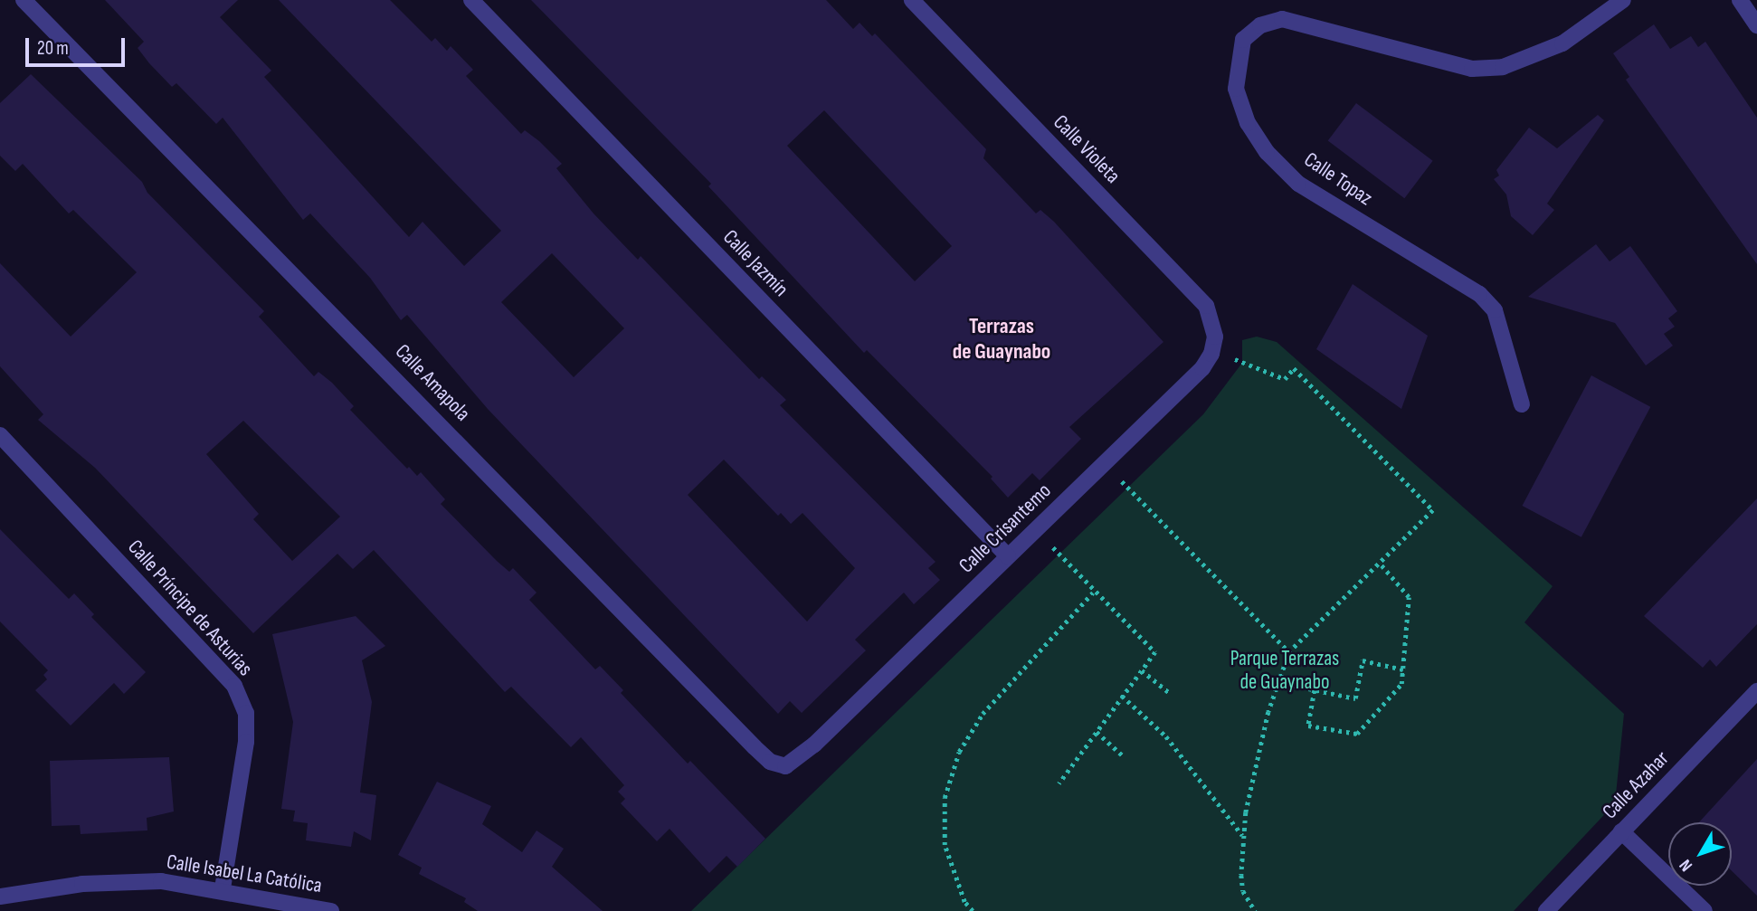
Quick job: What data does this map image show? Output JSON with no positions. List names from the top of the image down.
{
  "streets": {
    "street": [
      "Calle Violeta",
      "Calle Topaz",
      "Calle Jazmín",
      "Calle Amapola",
      "Calle Crisantemo",
      "Calle Príncipe de Asturias",
      "Calle Azahar",
      "Calle Isabel La Católica"
    ]
  },
  "crossings": [
    ["Calle Violeta", "Calle Crisantemo"],
    ["Calle Jazmín", "Calle Crisantemo"],
    ["Calle Amapola", "Calle Crisantemo"],
    ["Calle Príncipe de Asturias", "Calle Isabel La Católica"]
  ],
  "districts": ["Terrazas de Guaynabo"],
  "parks": ["Parque Terrazas de Guaynabo"],
  "scale_bar": "20 m",
  "north": "bottom left"
}
